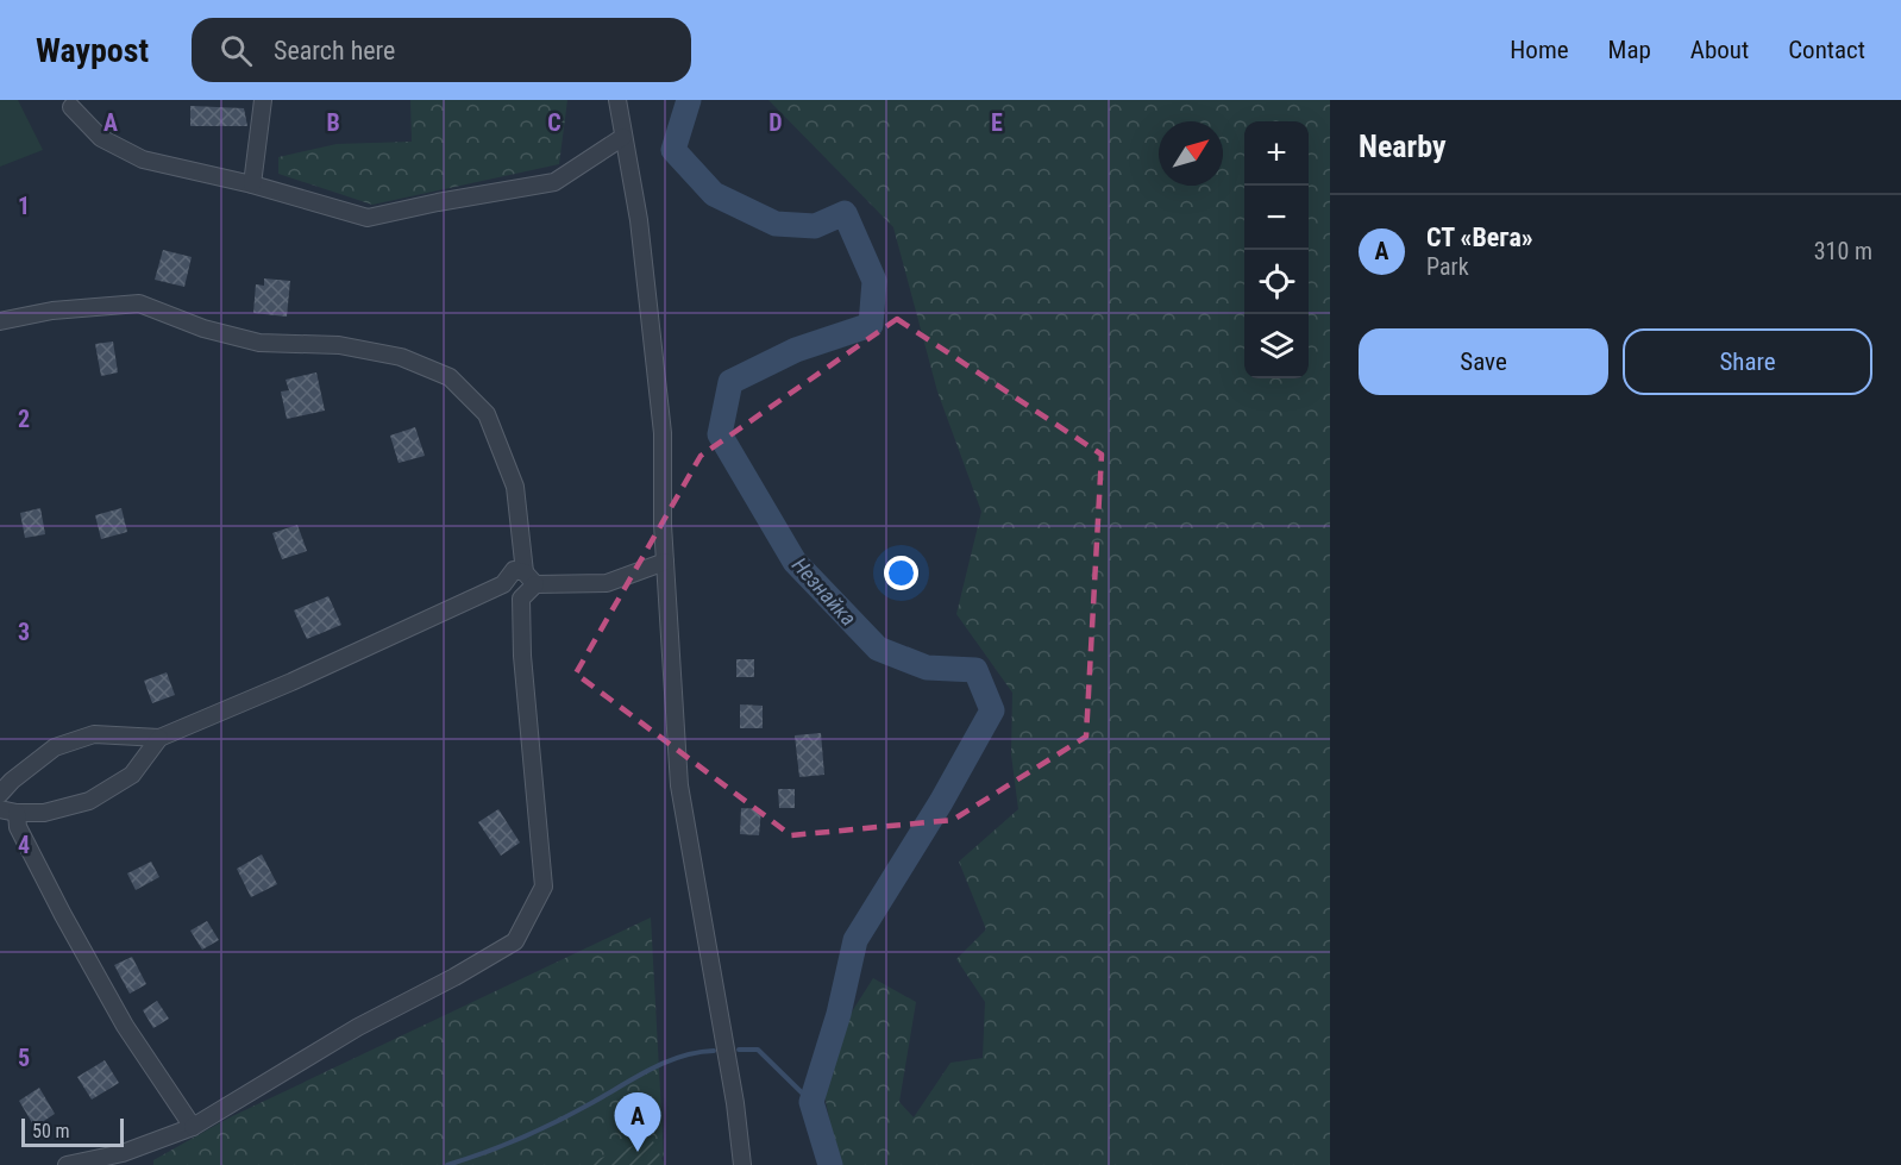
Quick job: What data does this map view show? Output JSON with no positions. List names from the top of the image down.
{
  "water": ["Незнайка"],
  "scale_bar": "50 m",
  "north": "top right",
  "page": {
    "header": "Waypost",
    "search": "Search here",
    "nav": [
      "Home",
      "Map",
      "About",
      "Contact"
    ],
    "heading": "Nearby",
    "map_buttons": ["+", "−"],
    "list": [
      {
        "mark": "A",
        "name": "СТ «Вега»",
        "note": "Park",
        "value": "310 m"
      }
    ],
    "buttons": ["Save", "Share"],
    "pins": "A",
    "scale": "50 m"
  },
  "grid": {
    "columns": [
      "A",
      "B",
      "C",
      "D",
      "E"
    ],
    "rows": [
      "1",
      "2",
      "3",
      "4",
      "5"
    ]
  }
}
